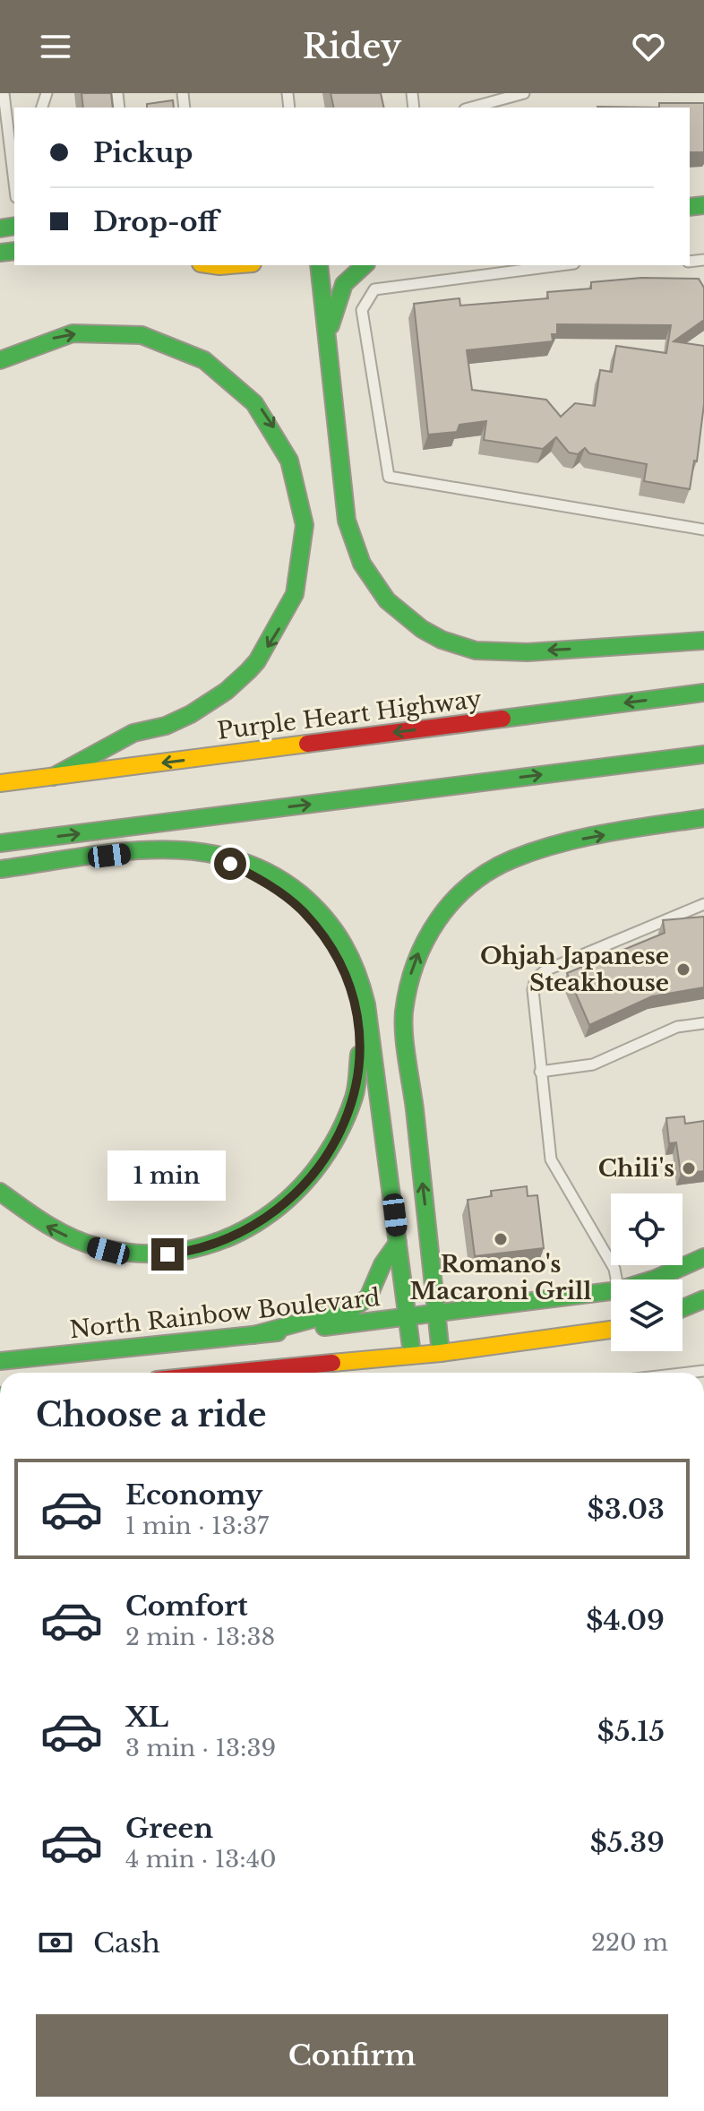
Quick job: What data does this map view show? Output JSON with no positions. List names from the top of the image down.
{
  "streets": {
    "main road": ["Purple Heart Highway", "North Rainbow Boulevard"]
  },
  "places": ["Ohjah Japanese Steakhouse", "Chili's", "Romano's Macaroni Grill"],
  "page": {
    "header": "Ridey",
    "banner": ["Pickup", "Drop-off"],
    "bubble": "1 min",
    "heading": "Choose a ride",
    "list": [
      {
        "name": "Economy",
        "note": "1 min · 13:37",
        "value": "$3.03"
      },
      {
        "name": "Comfort",
        "note": "2 min · 13:38",
        "value": "$4.09"
      },
      {
        "name": "XL",
        "note": "3 min · 13:39",
        "value": "$5.15"
      },
      {
        "name": "Green",
        "note": "4 min · 13:40",
        "value": "$5.39"
      }
    ],
    "pay": ["Cash", "220 m"],
    "buttons": "Confirm"
  }
}
